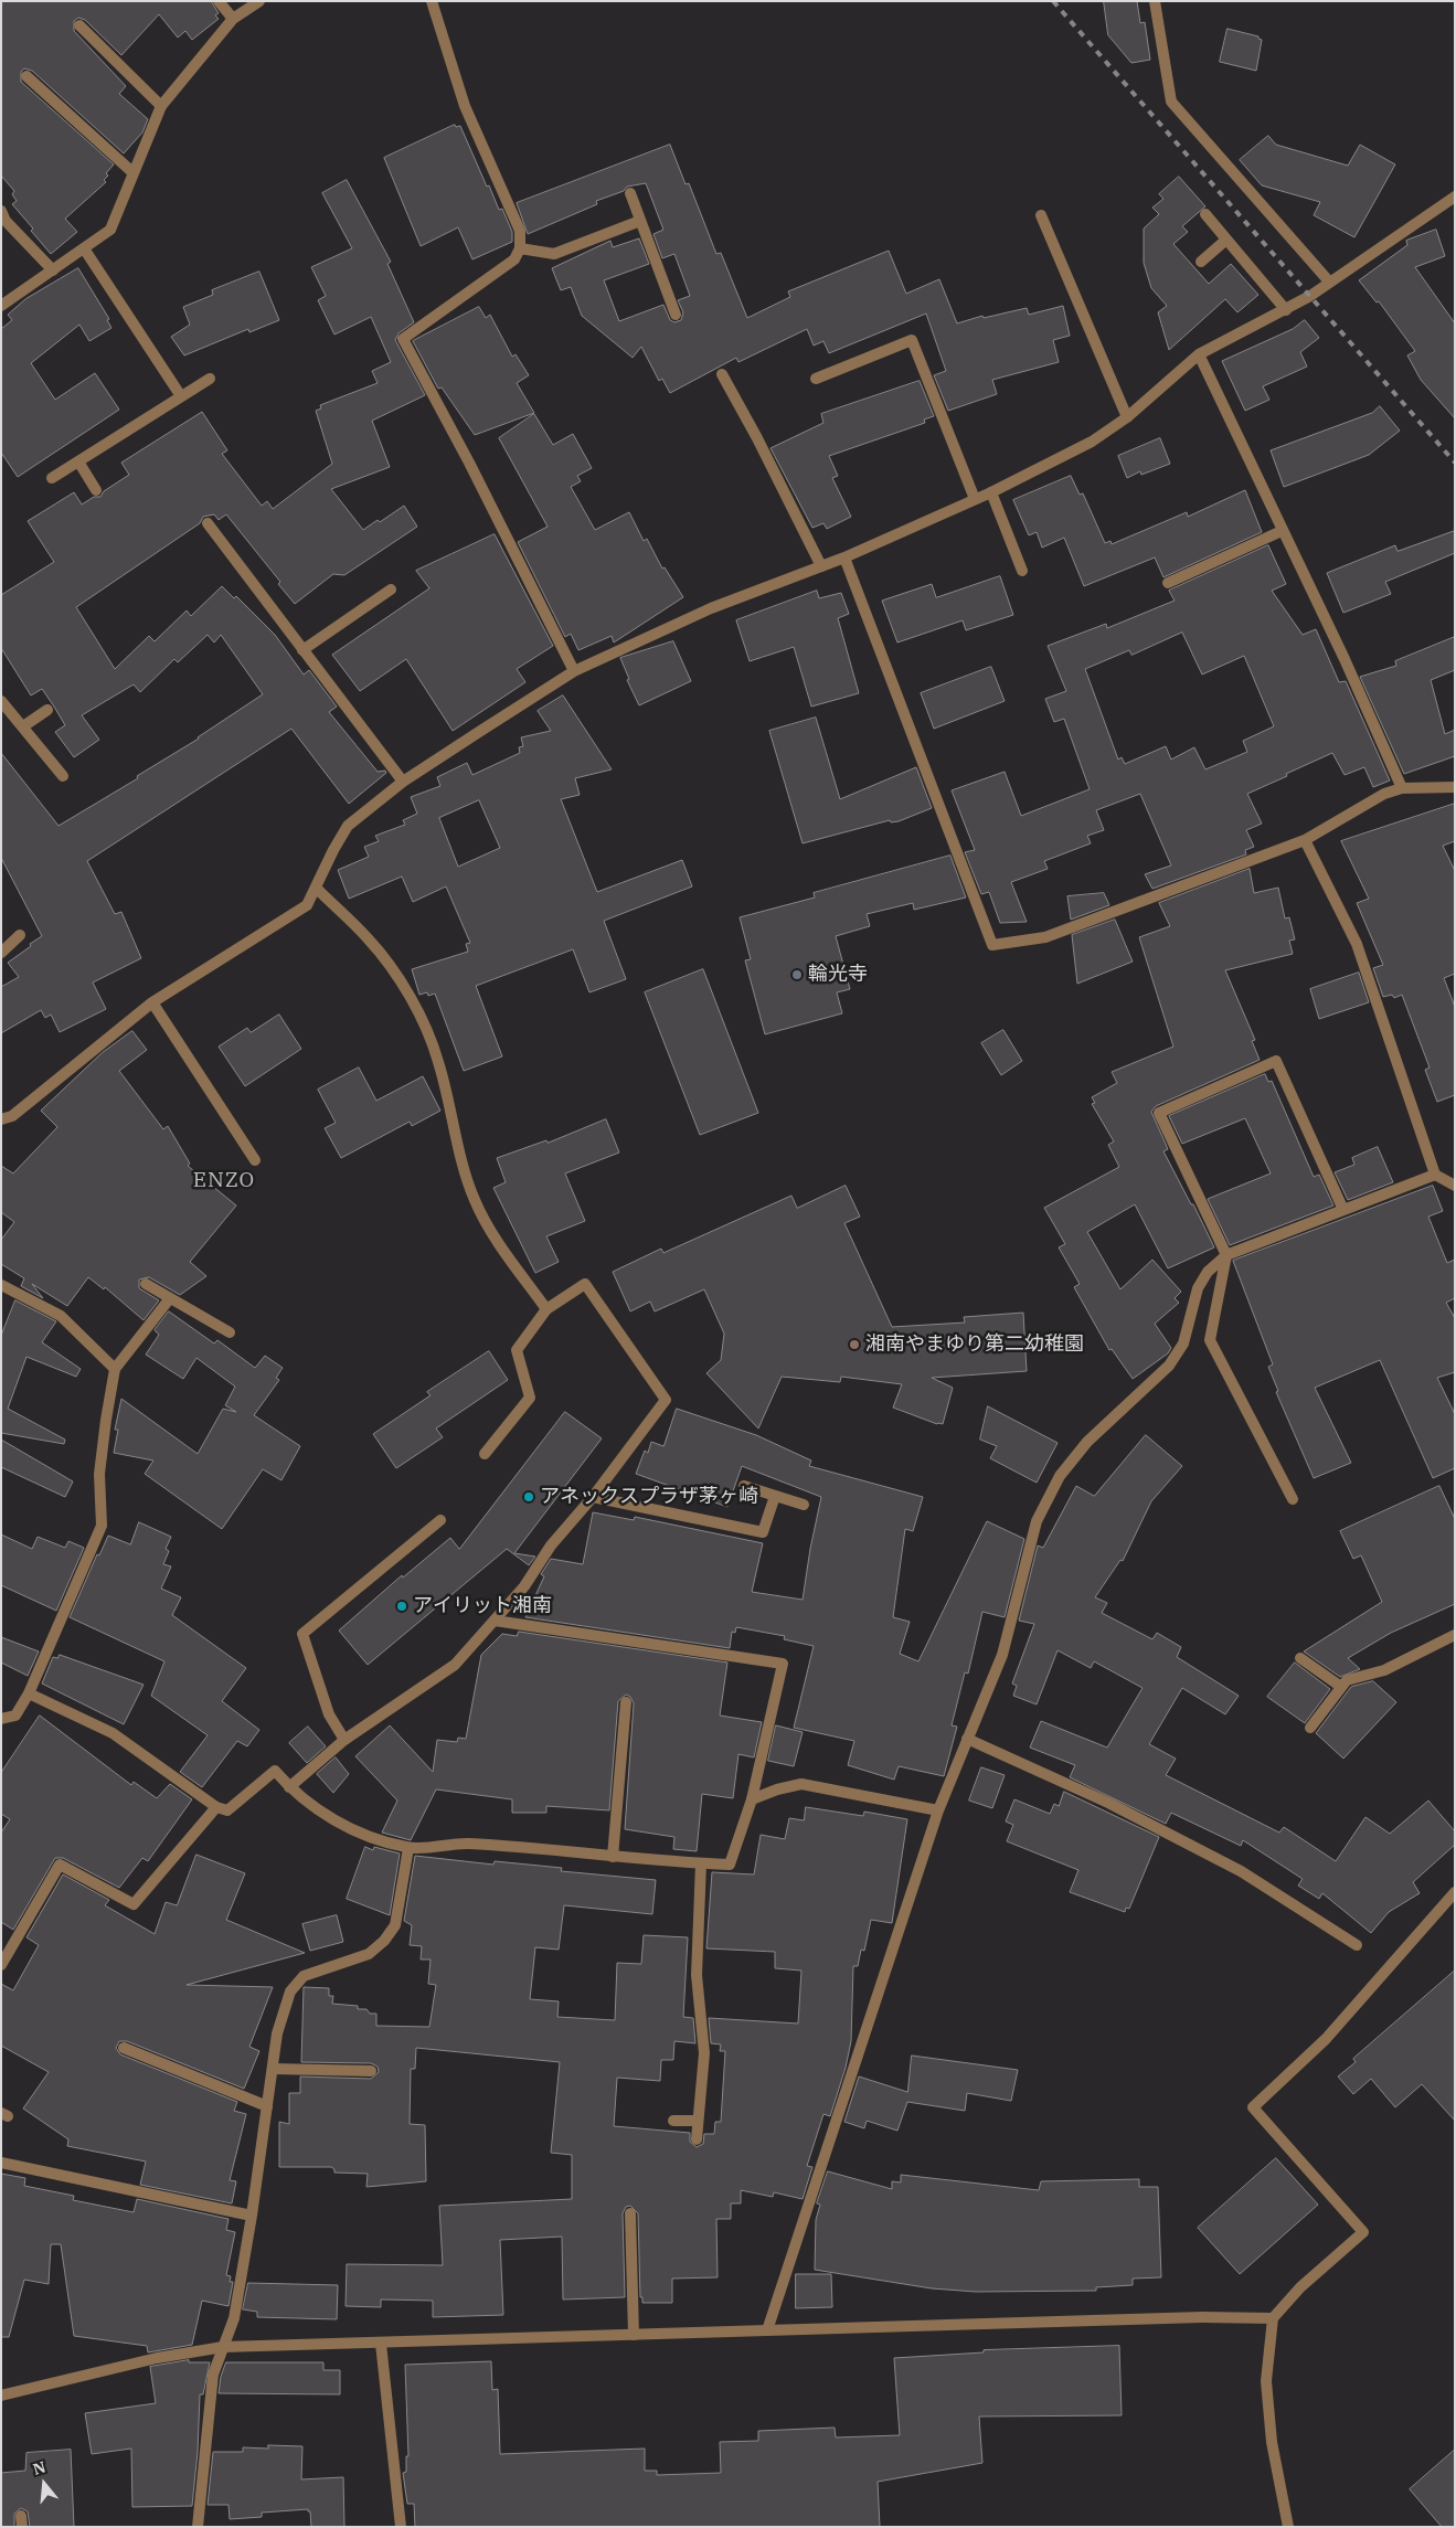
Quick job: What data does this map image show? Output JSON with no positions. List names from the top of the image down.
{
  "districts": ["ENZO"],
  "places": [
    "輪光寺",
    "湘南やまゆり第二幼稚園",
    "アネックスプラザ茅ヶ崎",
    "アイリット湘南"
  ],
  "north": "top"
}
